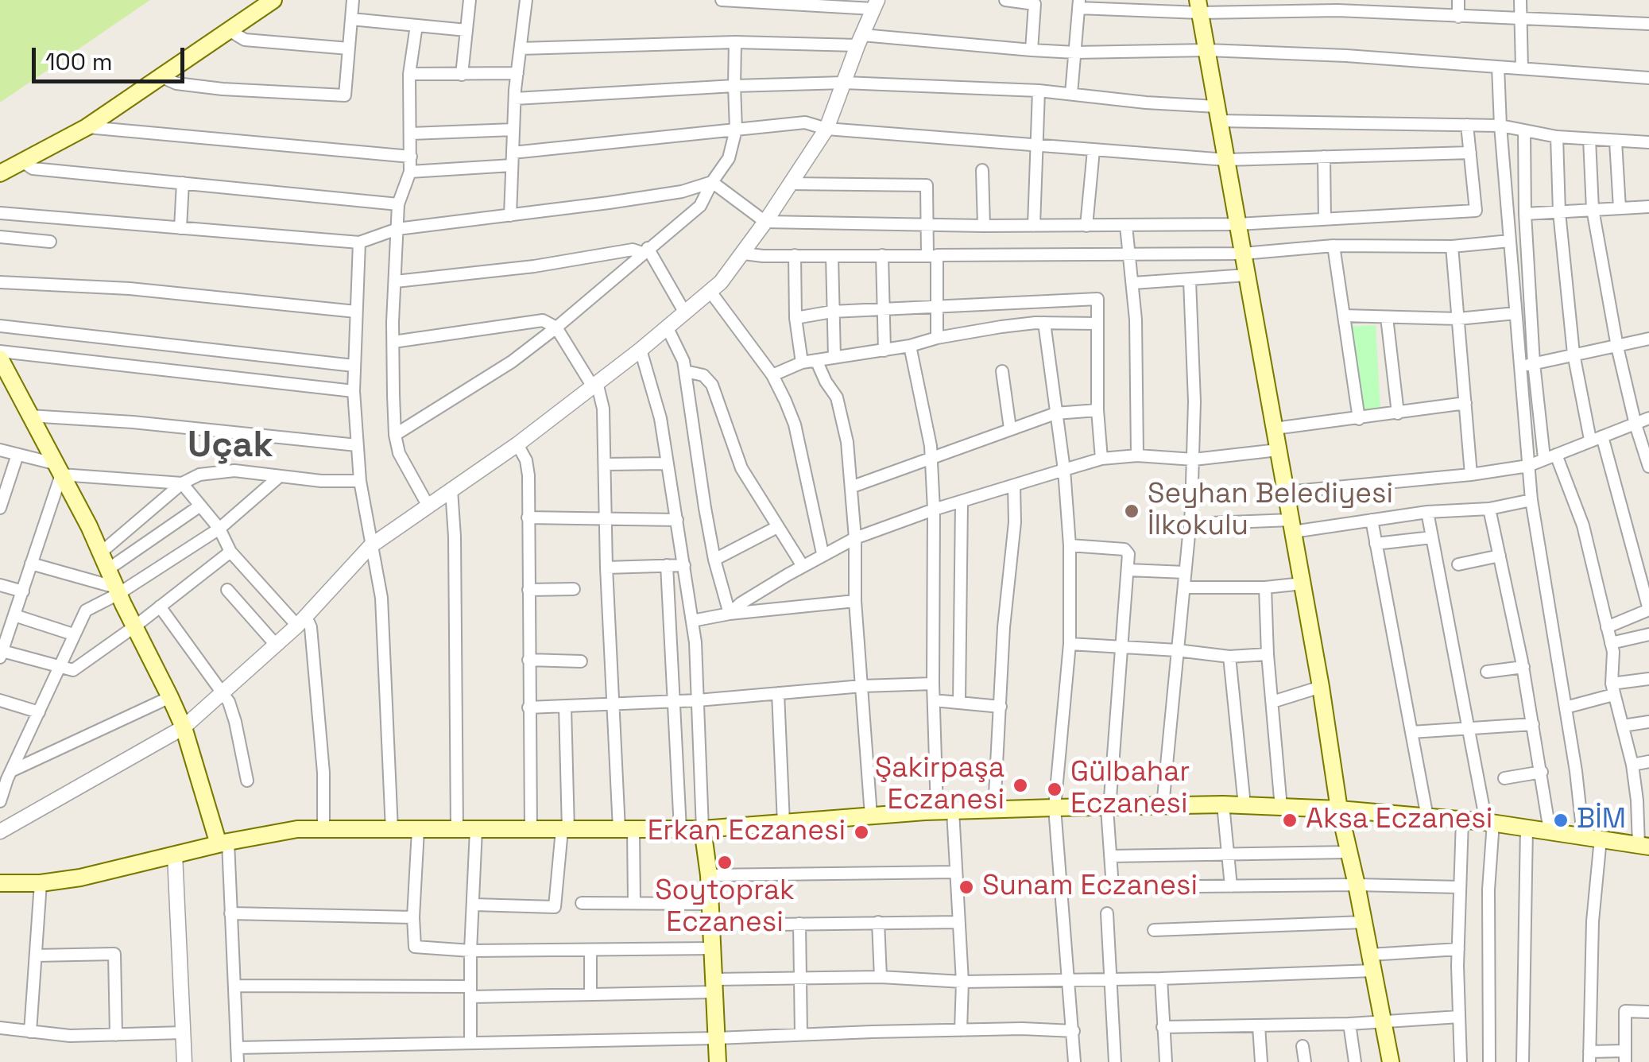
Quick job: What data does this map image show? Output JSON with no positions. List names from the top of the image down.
{
  "districts": ["Uçak"],
  "places": [
    "Seyhan Belediyesi İlkokulu",
    "Şakirpaşa Eczanesi",
    "Gülbahar Eczanesi",
    "Aksa Eczanesi",
    "BİM",
    "Erkan Eczanesi",
    "Soytoprak Eczanesi",
    "Sunam Eczanesi"
  ],
  "scale_bar": "100 m"
}
